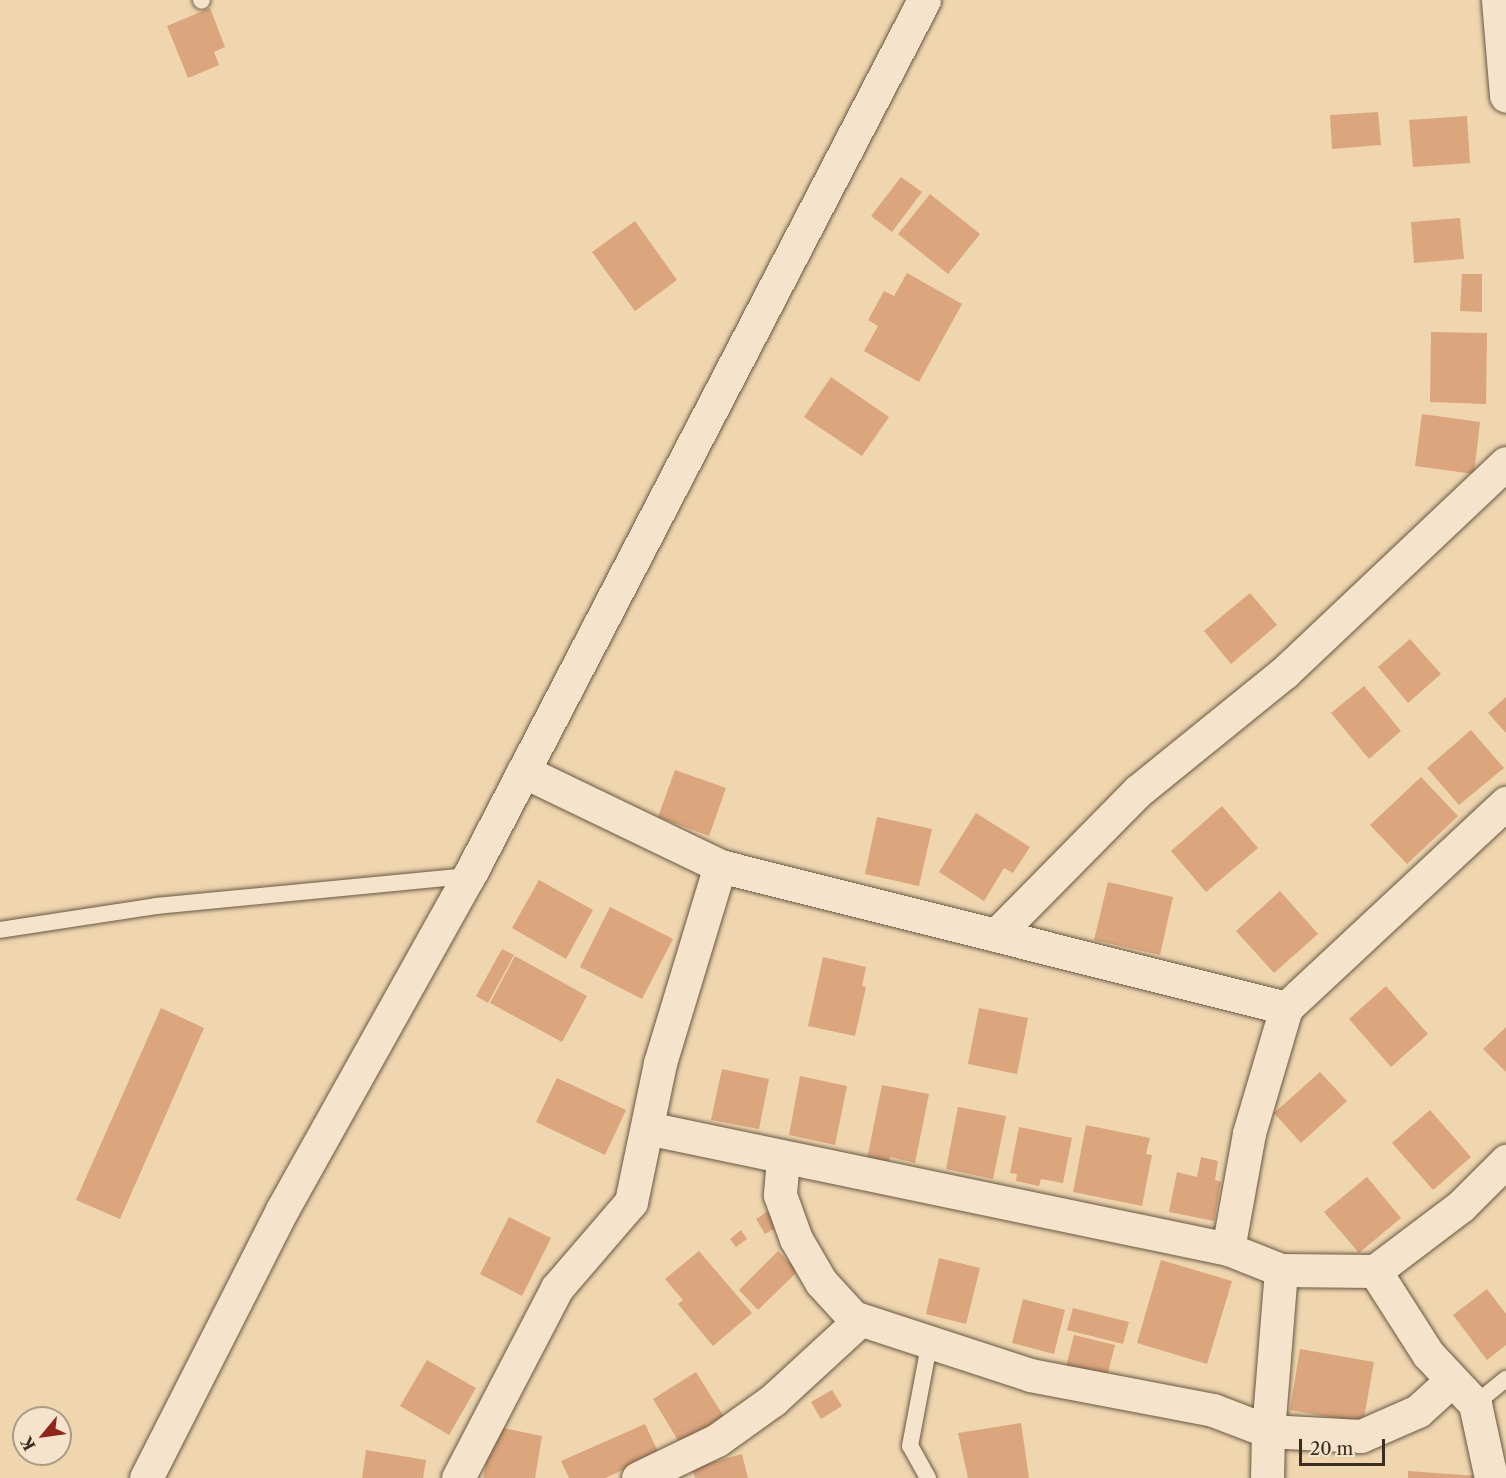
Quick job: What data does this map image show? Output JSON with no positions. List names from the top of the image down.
{
  "scale_bar": "20 m",
  "north": "bottom left"
}
